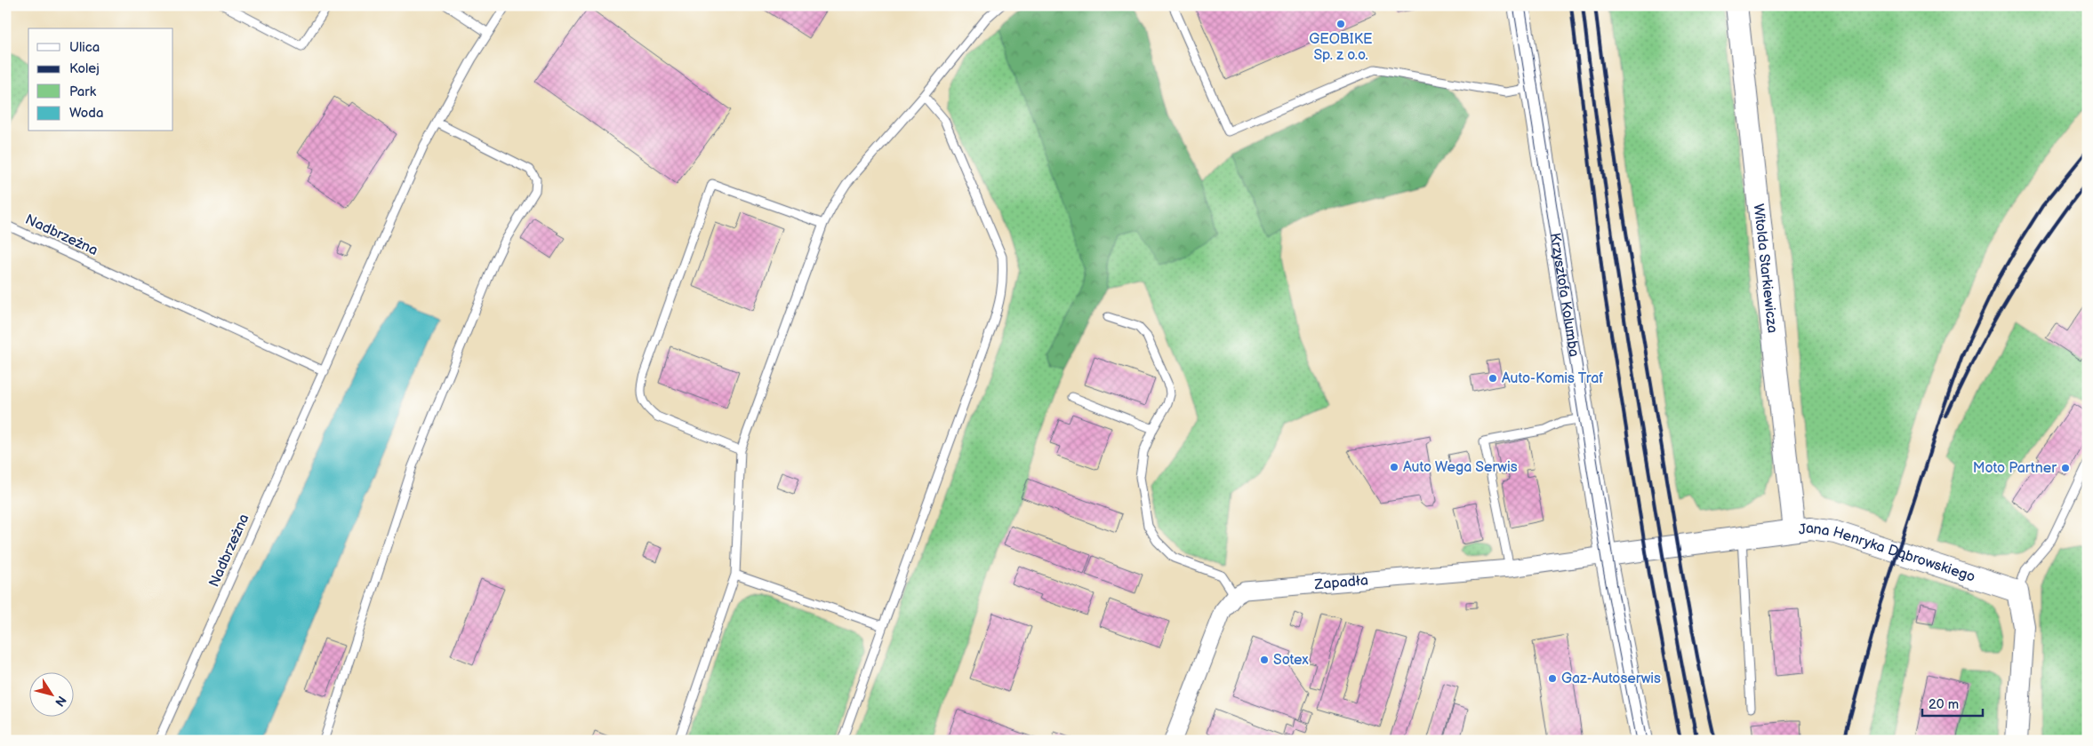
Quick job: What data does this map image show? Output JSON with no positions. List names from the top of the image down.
{
  "streets": {
    "street": [
      "Witolda Starkiewicza",
      "Krzysztofa Kolumba",
      "Jana Henryka Dąbrowskiego",
      "Zapadła"
    ],
    "lane": ["Nadbrzeżna"]
  },
  "crossings": [
    ["Witolda Starkiewicza", "Jana Henryka Dąbrowskiego"],
    ["Krzysztofa Kolumba", "Jana Henryka Dąbrowskiego"],
    ["Krzysztofa Kolumba", "Zapadła"],
    ["Jana Henryka Dąbrowskiego", "Zapadła"]
  ],
  "places": [
    "GEOBIKE Sp. z o.o.",
    "Auto-Komis Traf",
    "Auto Wega Serwis",
    "Moto Partner",
    "Sotex",
    "Gaz-Autoserwis"
  ],
  "legend": [
    "Ulica",
    "Kolej",
    "Park",
    "Woda"
  ],
  "scale_bar": "20 m",
  "north": "bottom right"
}
